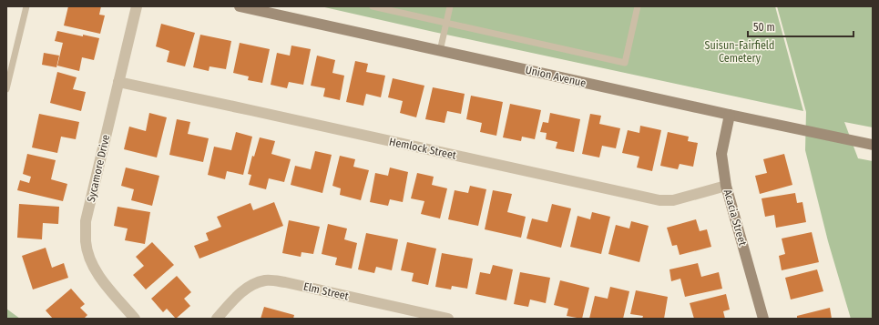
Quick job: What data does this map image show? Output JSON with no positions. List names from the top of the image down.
{
  "streets": {
    "street": [
      "Union Avenue",
      "Hemlock Street",
      "Sycamore Drive",
      "Acacia Street",
      "Elm Street"
    ]
  },
  "crossings": [
    ["Union Avenue", "Acacia Street"],
    ["Hemlock Street", "Sycamore Drive"],
    ["Hemlock Street", "Acacia Street"]
  ],
  "parks": ["Suisun-Fairfield Cemetery"],
  "scale_bar": "50 m"
}
